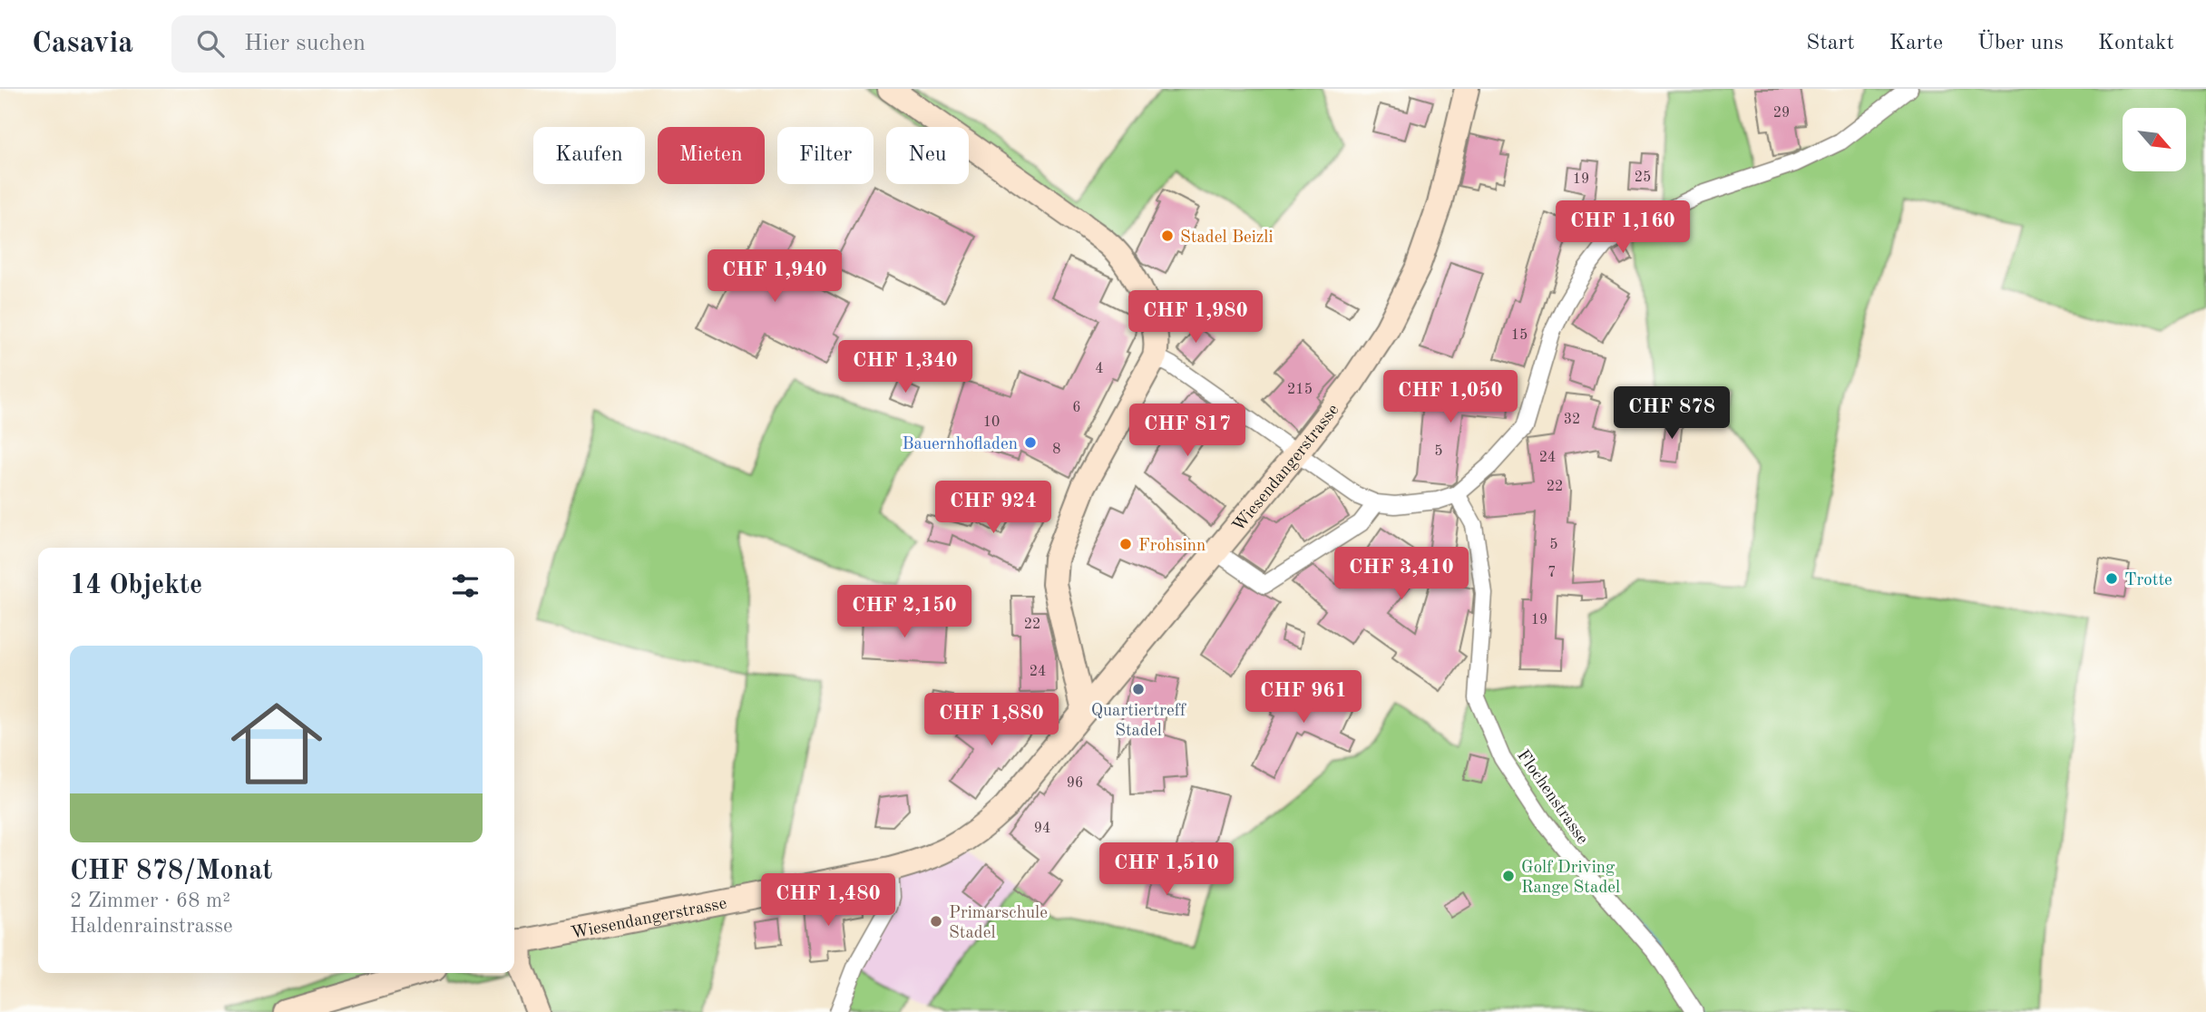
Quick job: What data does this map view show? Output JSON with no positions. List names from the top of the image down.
{
  "streets": {
    "main road": ["Wiesendangerstrasse"],
    "street": ["Flochenstrasse"]
  },
  "places": [
    "Stadel Beizli",
    "Bauernhofladen",
    "Frohsinn",
    "Trotte",
    "Quartiertreff Stadel",
    "Golf Driving Range Stadel",
    "Primarschule Stadel"
  ],
  "house_numbers": [
    "29",
    "25",
    "19",
    "15",
    "4",
    "215",
    "6",
    "32",
    "10",
    "8",
    "5",
    "24",
    "22",
    "5",
    "7",
    "19",
    "22",
    "24",
    "96",
    "94"
  ],
  "north": "bottom right",
  "page": {
    "header": "Casavia",
    "search": "Hier suchen",
    "nav": [
      "Start",
      "Karte",
      "Über uns",
      "Kontakt"
    ],
    "chip": [
      "Kaufen",
      "Mieten",
      "Filter",
      "Neu"
    ],
    "price": [
      "CHF 1,160",
      "CHF 1,940",
      "CHF 1,980",
      "CHF 1,340",
      "CHF 1,050",
      "CHF 878",
      "CHF 817",
      "CHF 924",
      "CHF 3,410",
      "CHF 2,150",
      "CHF 961",
      "CHF 1,880",
      "CHF 1,510",
      "CHF 1,480"
    ],
    "heading": "14 Objekte",
    "list": [
      {
        "name": "CHF 878/Monat",
        "note": "2 Zimmer · 68 m² · Haldenrainstrasse"
      }
    ]
  }
}
